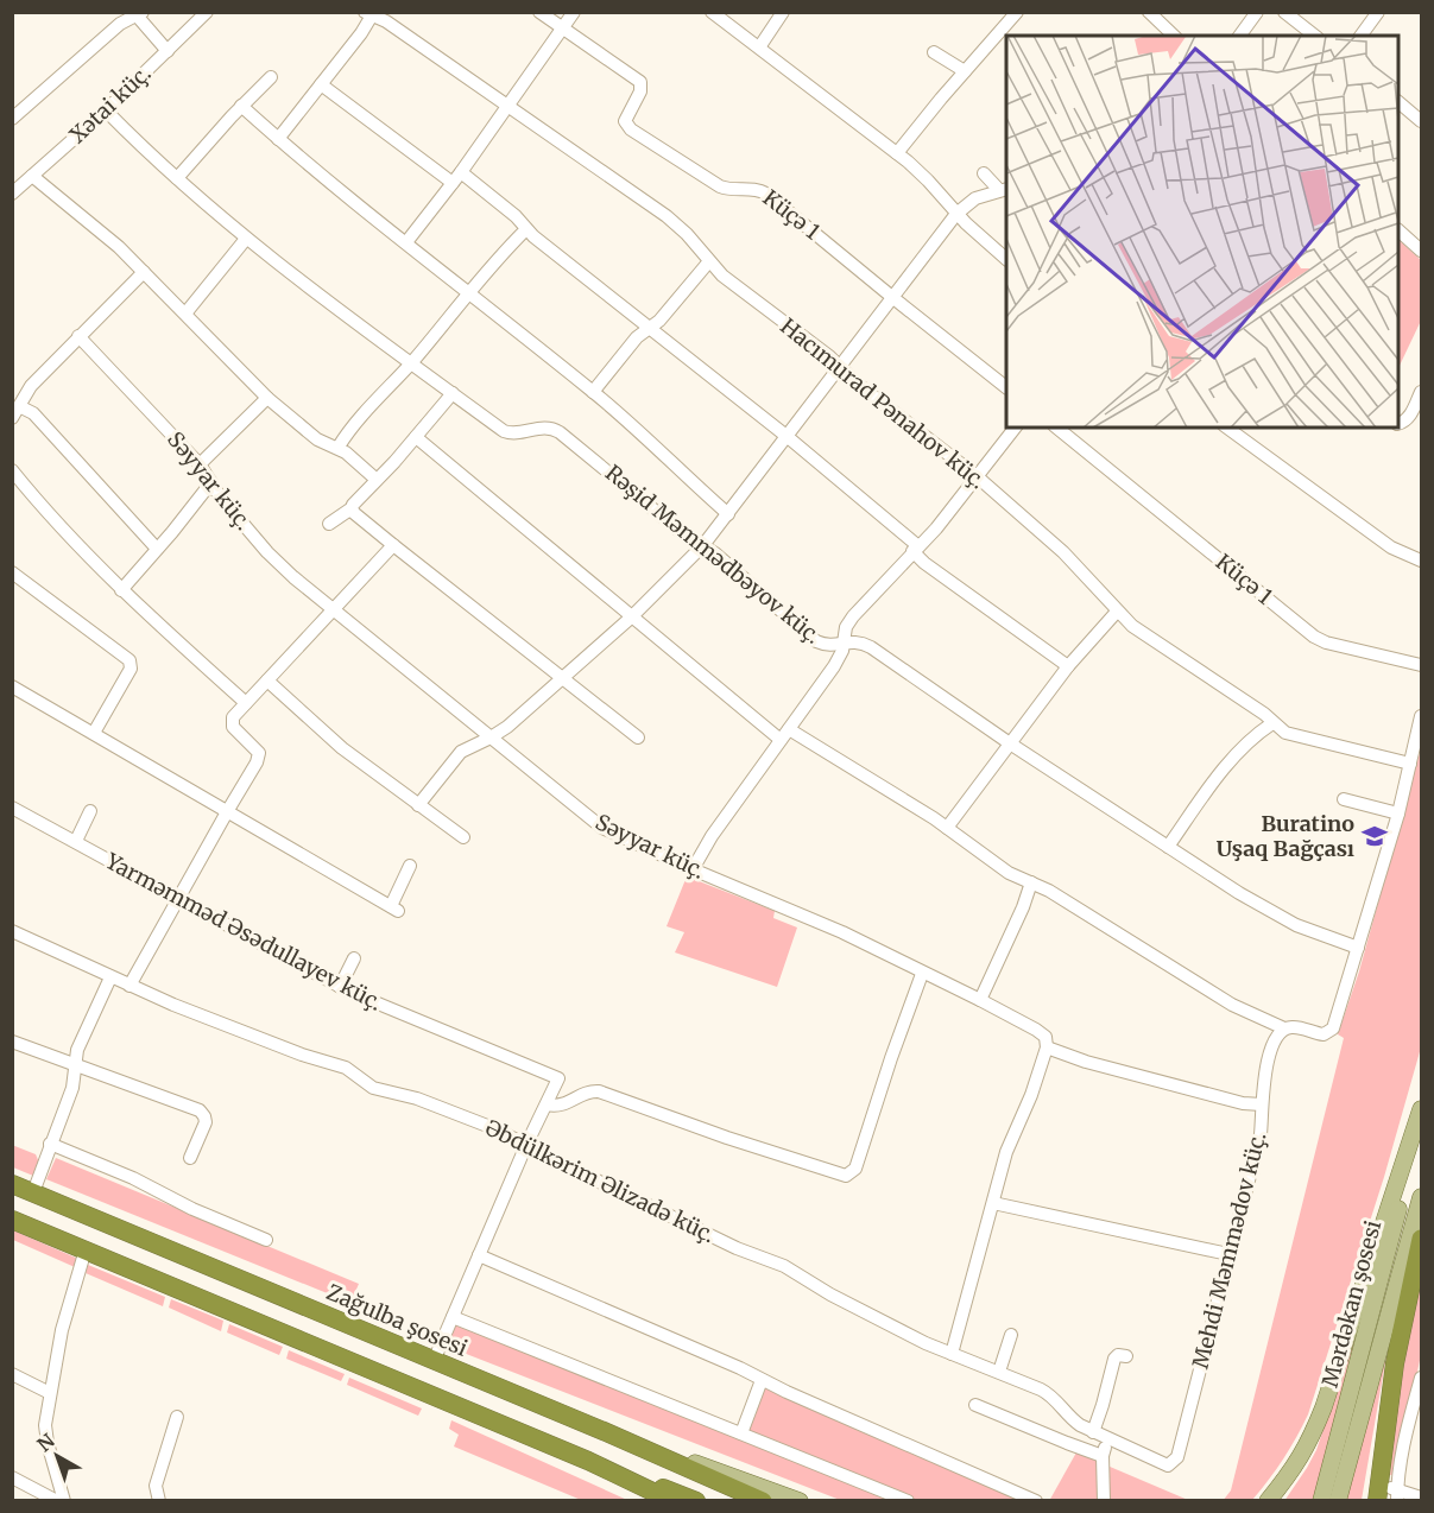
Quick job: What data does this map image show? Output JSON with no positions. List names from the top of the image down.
{
  "streets": {
    "highway": ["Zağulba şosesi"],
    "main road": ["Mərdəkan şosesi"],
    "street": [
      "Xətai küç.",
      "Küçə 1",
      "Hacımurad Pənahov küç.",
      "Səyyar küç.",
      "Rəşid Məmmədbəyov küç.",
      "Yarməmməd Əsədullayev küç.",
      "Əbdülkərim Əlizadə küç.",
      "Mehdi Məmmədov küç."
    ]
  },
  "crossings": [
    ["Xətai küç.", "Rəşid Məmmədbəyov küç."],
    ["Əbdülkərim Əlizadə küç.", "Mehdi Məmmədov küç."]
  ],
  "places": {
    "school or university": ["Buratino Uşaq Bağçası"]
  },
  "north": "top left"
}
